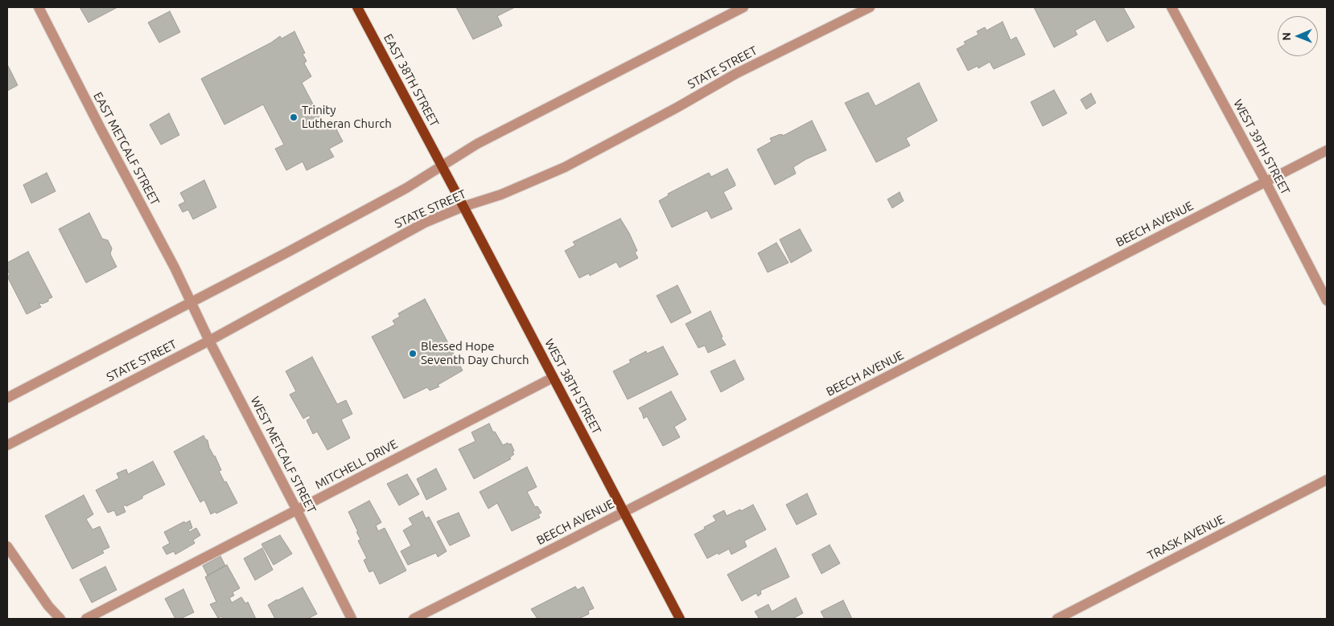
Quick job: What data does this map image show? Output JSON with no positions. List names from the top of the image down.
{
  "streets": {
    "main road": ["EAST 38TH STREET", "WEST 38TH STREET"],
    "street": [
      "STATE STREET",
      "WEST 39TH STREET",
      "EAST METCALF STREET",
      "BEECH AVENUE",
      "WEST METCALF STREET",
      "MITCHELL DRIVE",
      "TRASK AVENUE"
    ]
  },
  "crossings": [
    ["STATE STREET", "WEST 38TH STREET"],
    ["STATE STREET", "WEST METCALF STREET"],
    ["EAST 38TH STREET", "WEST 38TH STREET"],
    ["WEST 39TH STREET", "BEECH AVENUE"],
    ["EAST METCALF STREET", "WEST METCALF STREET"],
    ["BEECH AVENUE", "WEST 38TH STREET"],
    ["WEST 38TH STREET", "MITCHELL DRIVE"],
    ["WEST METCALF STREET", "MITCHELL DRIVE"]
  ],
  "places": ["Trinity Lutheran Church", "Blessed Hope Seventh Day Church"],
  "north": "left"
}
